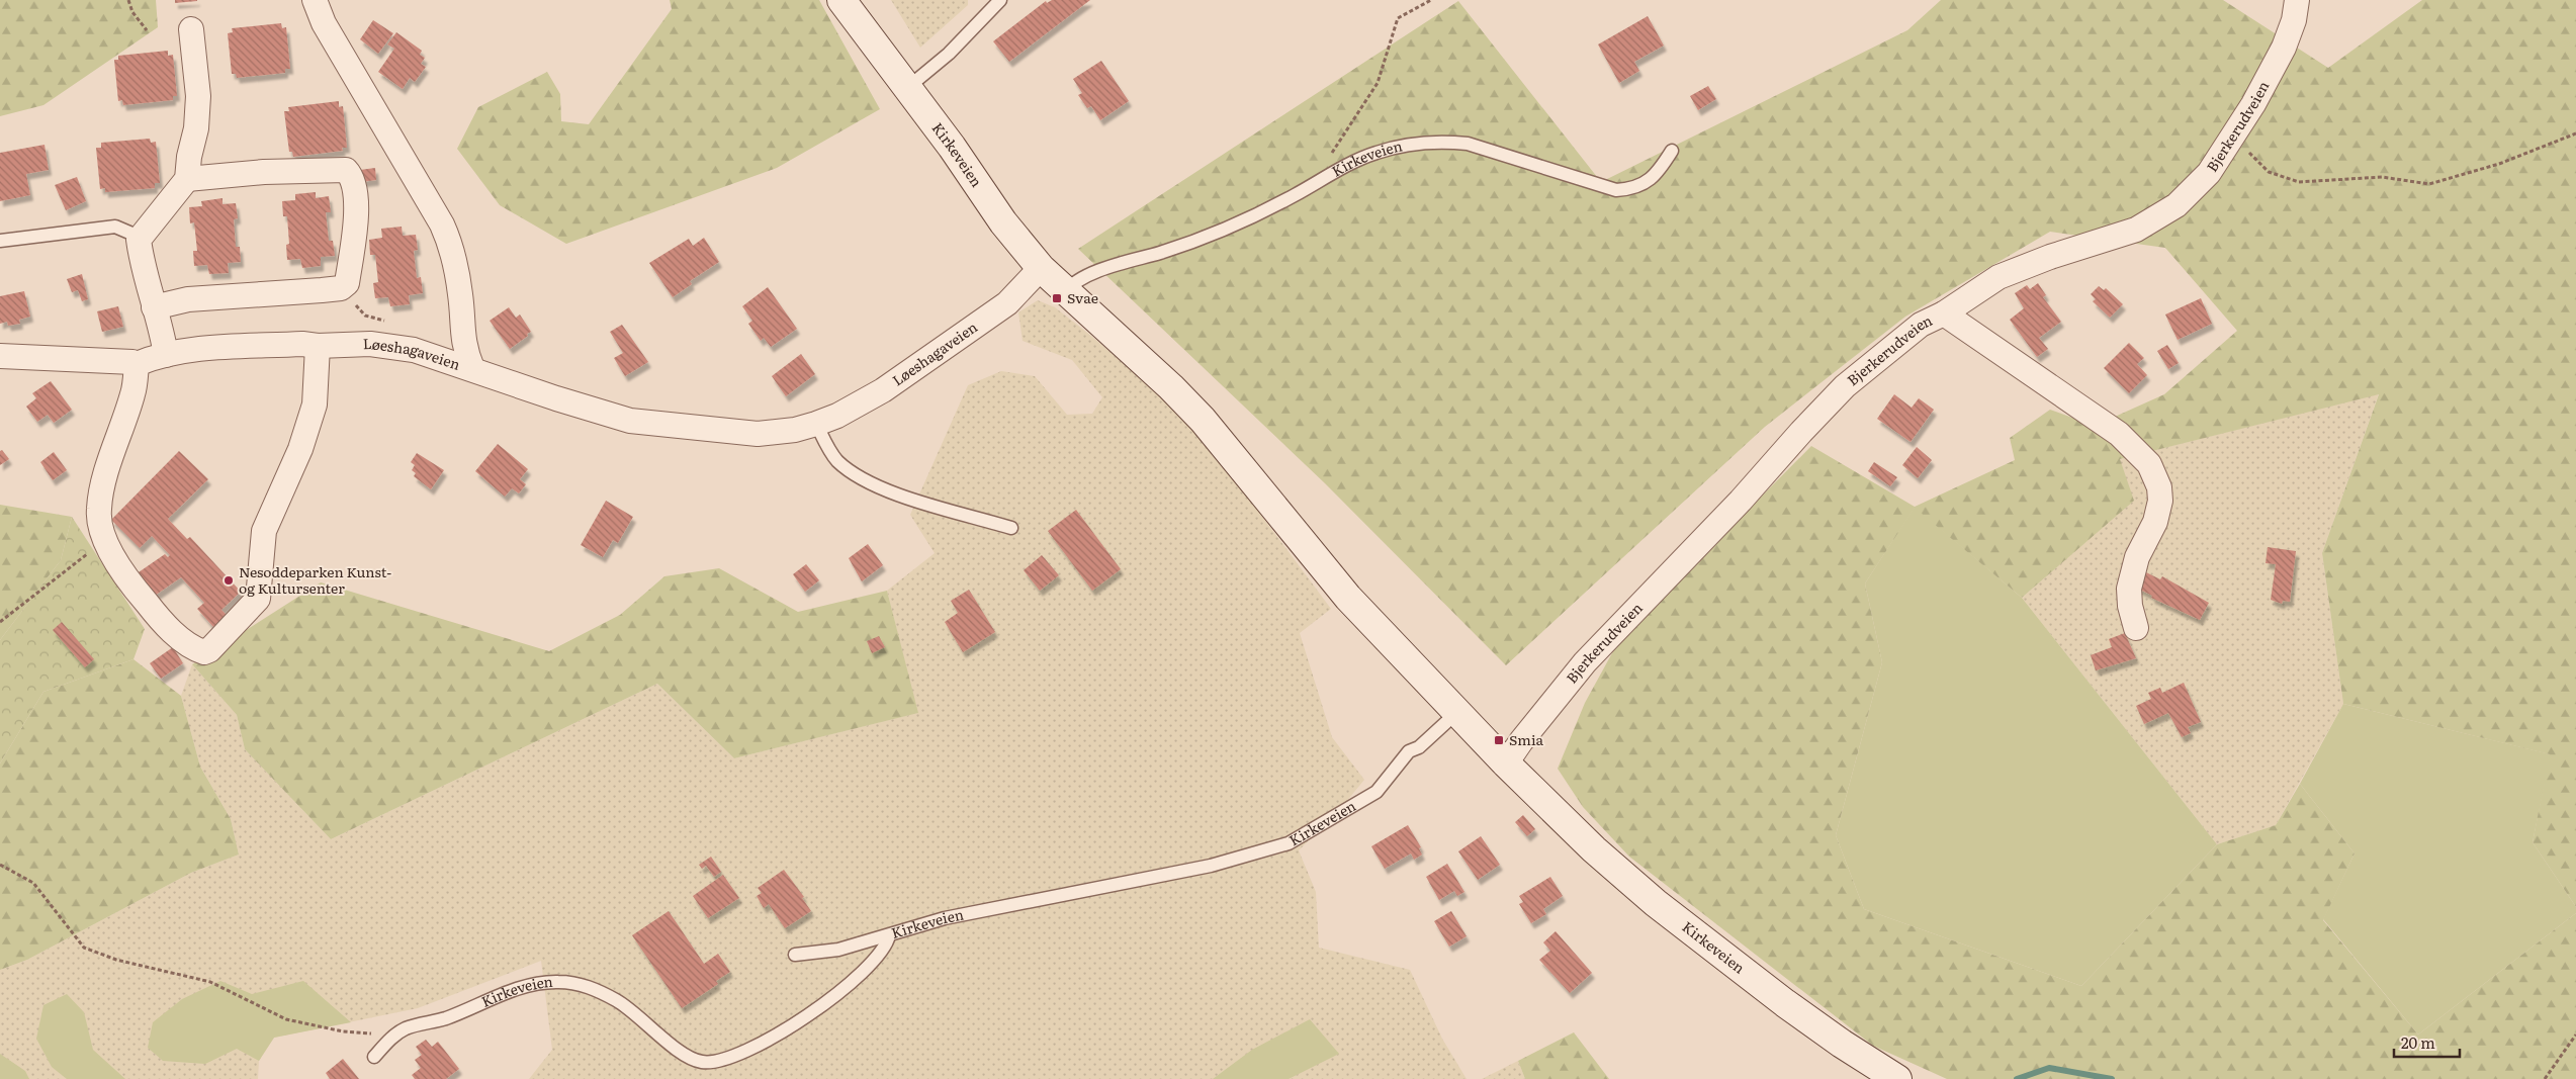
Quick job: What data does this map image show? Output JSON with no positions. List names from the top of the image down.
{
  "streets": {
    "main road": ["Kirkeveien"],
    "street": ["Bjerkerudveien", "Løeshagaveien"]
  },
  "crossings": [
    ["Bjerkerudveien", "Kirkeveien"],
    ["Kirkeveien", "Løeshagaveien"]
  ],
  "places": {
    "transit": ["Svae", "Smia"],
    "other": ["Nesoddeparken Kunst- og Kultursenter"]
  },
  "scale_bar": "20 m"
}
